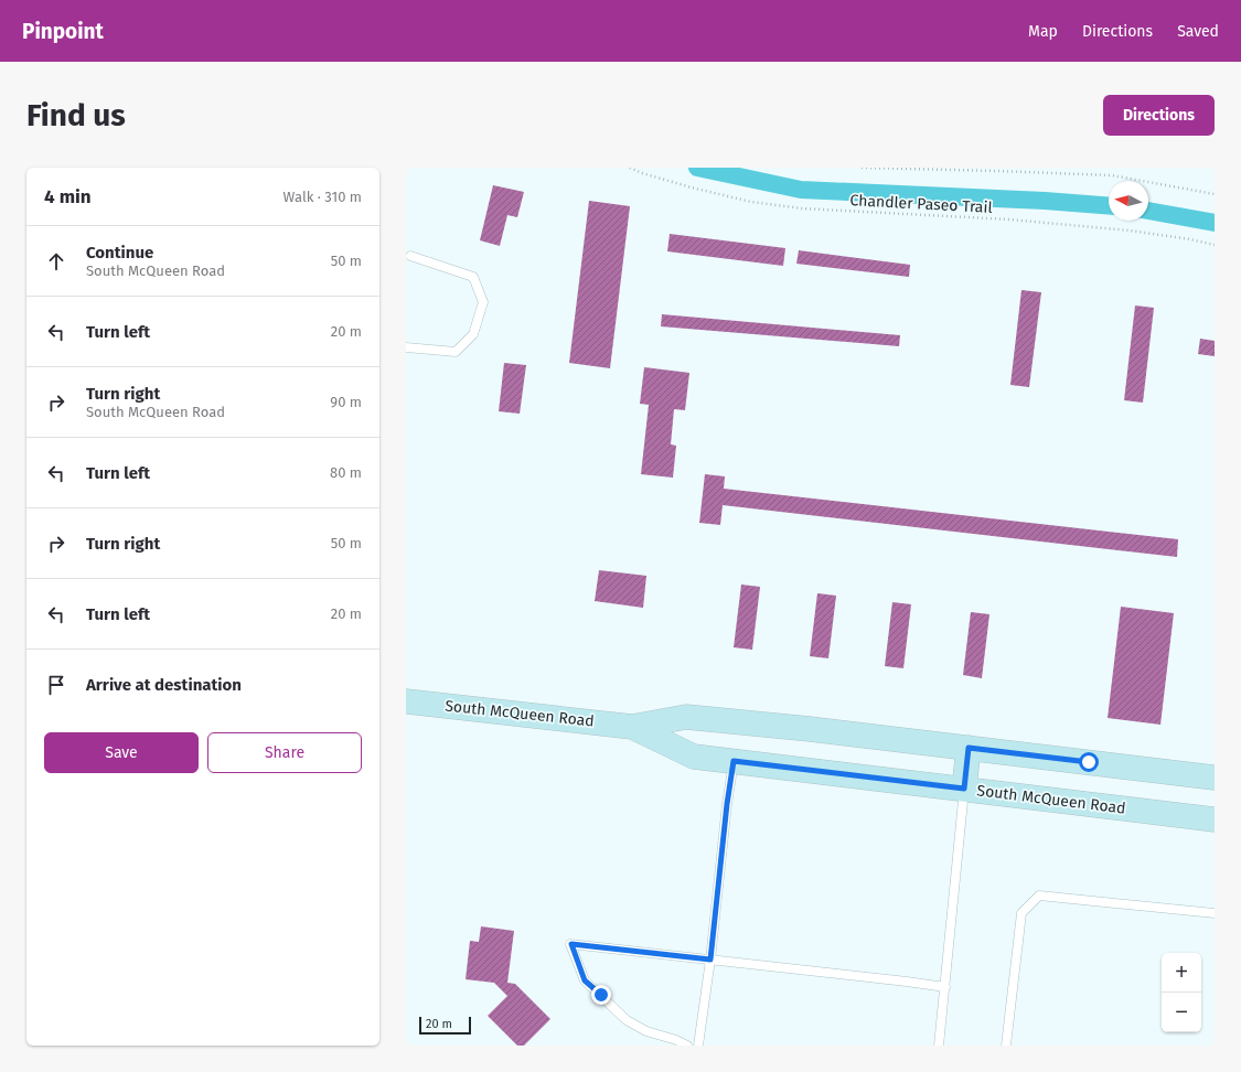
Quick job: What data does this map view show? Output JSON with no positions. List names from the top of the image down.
{
  "streets": {
    "main road": ["South McQueen Road"],
    "path": ["Chandler Paseo Trail"]
  },
  "scale_bar": "20 m",
  "north": "left",
  "page": {
    "header": "Pinpoint",
    "nav": ["Map", "Directions", "Saved"],
    "buttons": [
      "Directions",
      ["Save", "Share"]
    ],
    "title": "Find us",
    "heading": ["4 min", "Walk · 310 m"],
    "list": [
      ["Continue", "South McQueen Road", "50 m"],
      ["Turn left", "20 m"],
      ["Turn right", "South McQueen Road", "90 m"],
      ["Turn left", "80 m"],
      ["Turn right", "50 m"],
      ["Turn left", "20 m"],
      "Arrive at destination"
    ],
    "map_buttons": ["+", "−"],
    "scale": "20 m"
  }
}
